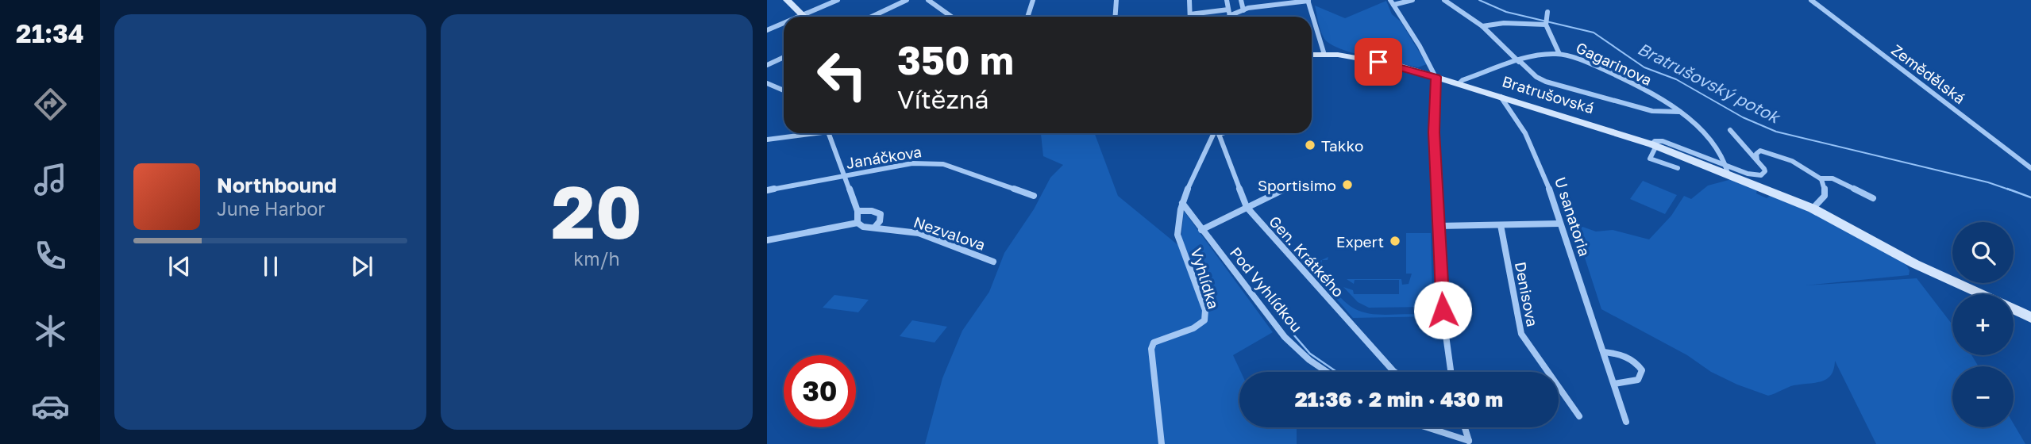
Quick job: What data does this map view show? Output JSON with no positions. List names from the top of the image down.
{
  "streets": {
    "main road": ["Bratrušovská"],
    "street": [
      "Gagarinova",
      "Zemědělská",
      "Janáčkova",
      "U sanatoria",
      "Nezvalova",
      "Gen. Krátkého",
      "Vyhlídka",
      "Pod Vyhlídkou",
      "Denisova"
    ]
  },
  "crossings": [
    ["Gagarinova", "Bratrušovská"],
    ["Bratrušovská", "U sanatoria"],
    ["Vyhlídka", "Pod Vyhlídkou"]
  ],
  "water": ["Bratrušovský potok"],
  "places": ["Takko", "Sportisimo", "Expert"],
  "page": {
    "tabs": "21:34",
    "tile": ["20", "km/h"],
    "turn": ["350 m", "Vítězná"],
    "song": ["Northbound", "June Harbor"],
    "map_buttons": ["+", "−"],
    "limit": "30",
    "trip": "21:36 · 2 min · 430 m"
  }
}
